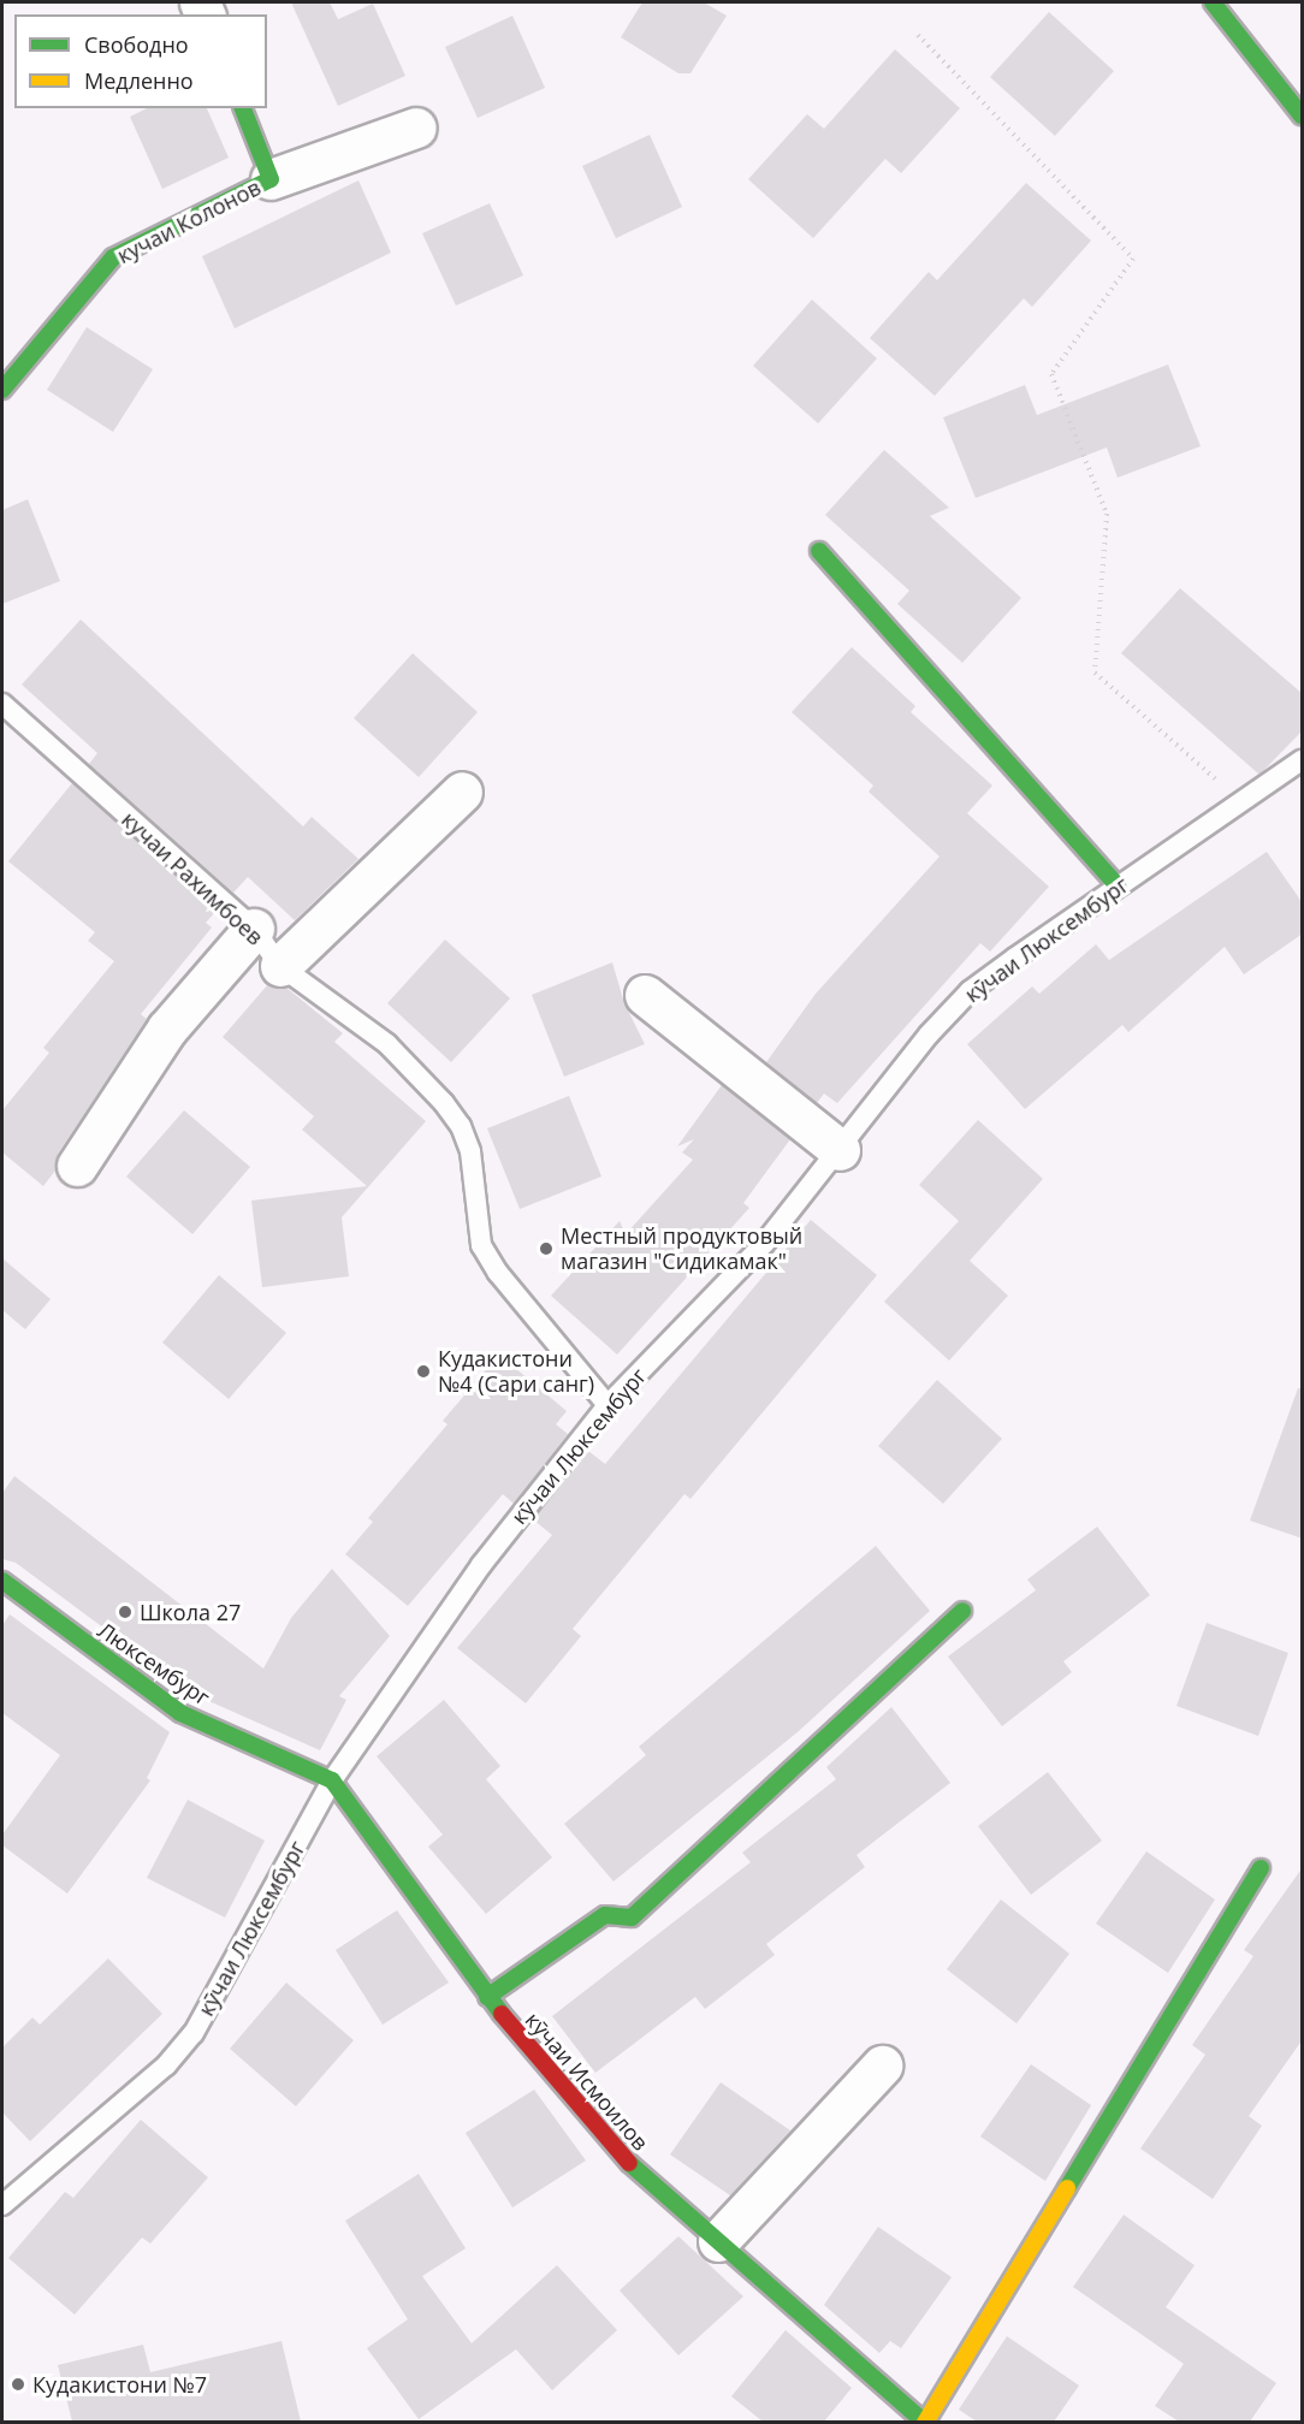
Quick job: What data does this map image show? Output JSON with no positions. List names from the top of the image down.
{
  "streets": {
    "street": ["кучаи Колонов", "Люксембург", "кӯчаи Исмоилов"],
    "lane": ["кучаи Рахимбоев", "кӯчаи Люксембург"]
  },
  "crossings": [
    ["кучаи Рахимбоев", "кӯчаи Люксембург"],
    ["кӯчаи Люксембург", "Люксембург"],
    ["кӯчаи Люксембург", "кӯчаи Исмоилов"],
    ["Люксембург", "кӯчаи Исмоилов"]
  ],
  "places": [
    "Местный продуктовый магазин \"Сидикамак\"",
    "Кудакистони №4 (Сари санг)",
    "Школа 27",
    "Кудакистони №7"
  ],
  "legend": ["Свободно", "Медленно"]
}
